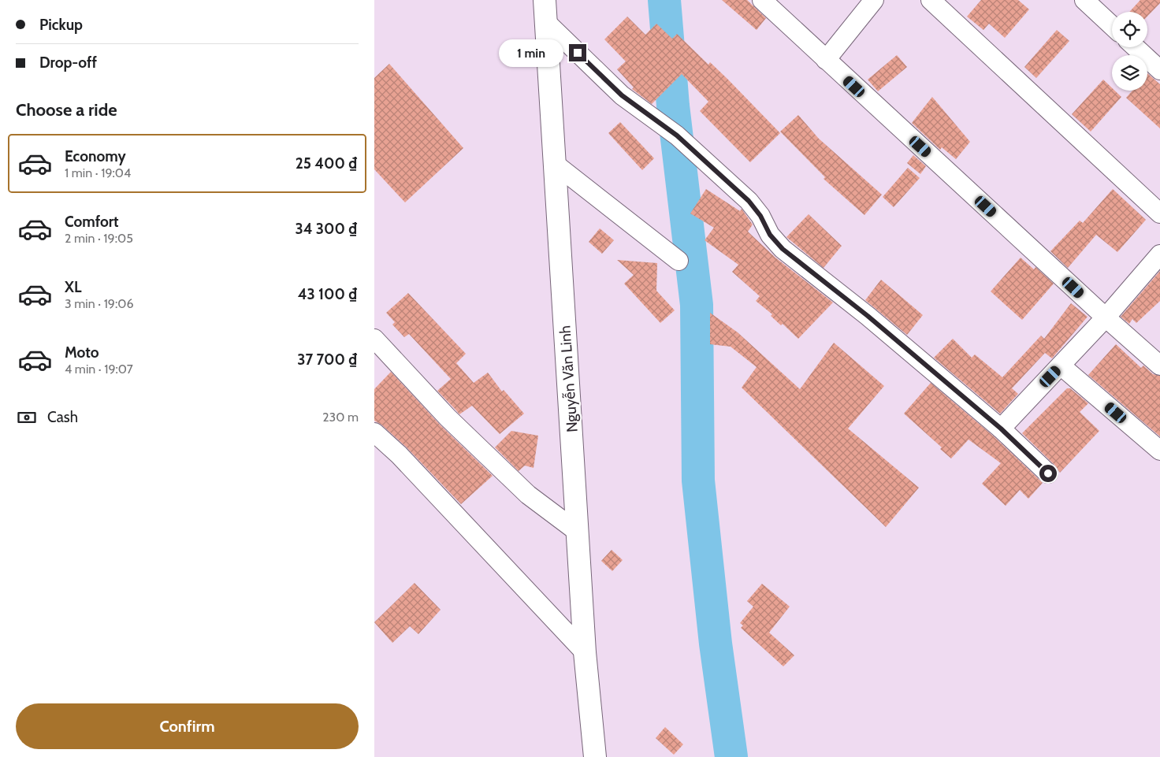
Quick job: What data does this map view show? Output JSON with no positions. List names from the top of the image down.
{
  "streets": {
    "highway": ["Nguyễn Văn Linh"]
  },
  "page": {
    "banner": ["Pickup", "Drop-off"],
    "bubble": "1 min",
    "heading": "Choose a ride",
    "list": [
      {
        "name": "Economy",
        "note": "1 min · 19:04",
        "value": "25 400 ₫"
      },
      {
        "name": "Comfort",
        "note": "2 min · 19:05",
        "value": "34 300 ₫"
      },
      {
        "name": "XL",
        "note": "3 min · 19:06",
        "value": "43 100 ₫"
      },
      {
        "name": "Moto",
        "note": "4 min · 19:07",
        "value": "37 700 ₫"
      }
    ],
    "pay": ["Cash", "230 m"],
    "buttons": "Confirm"
  }
}
